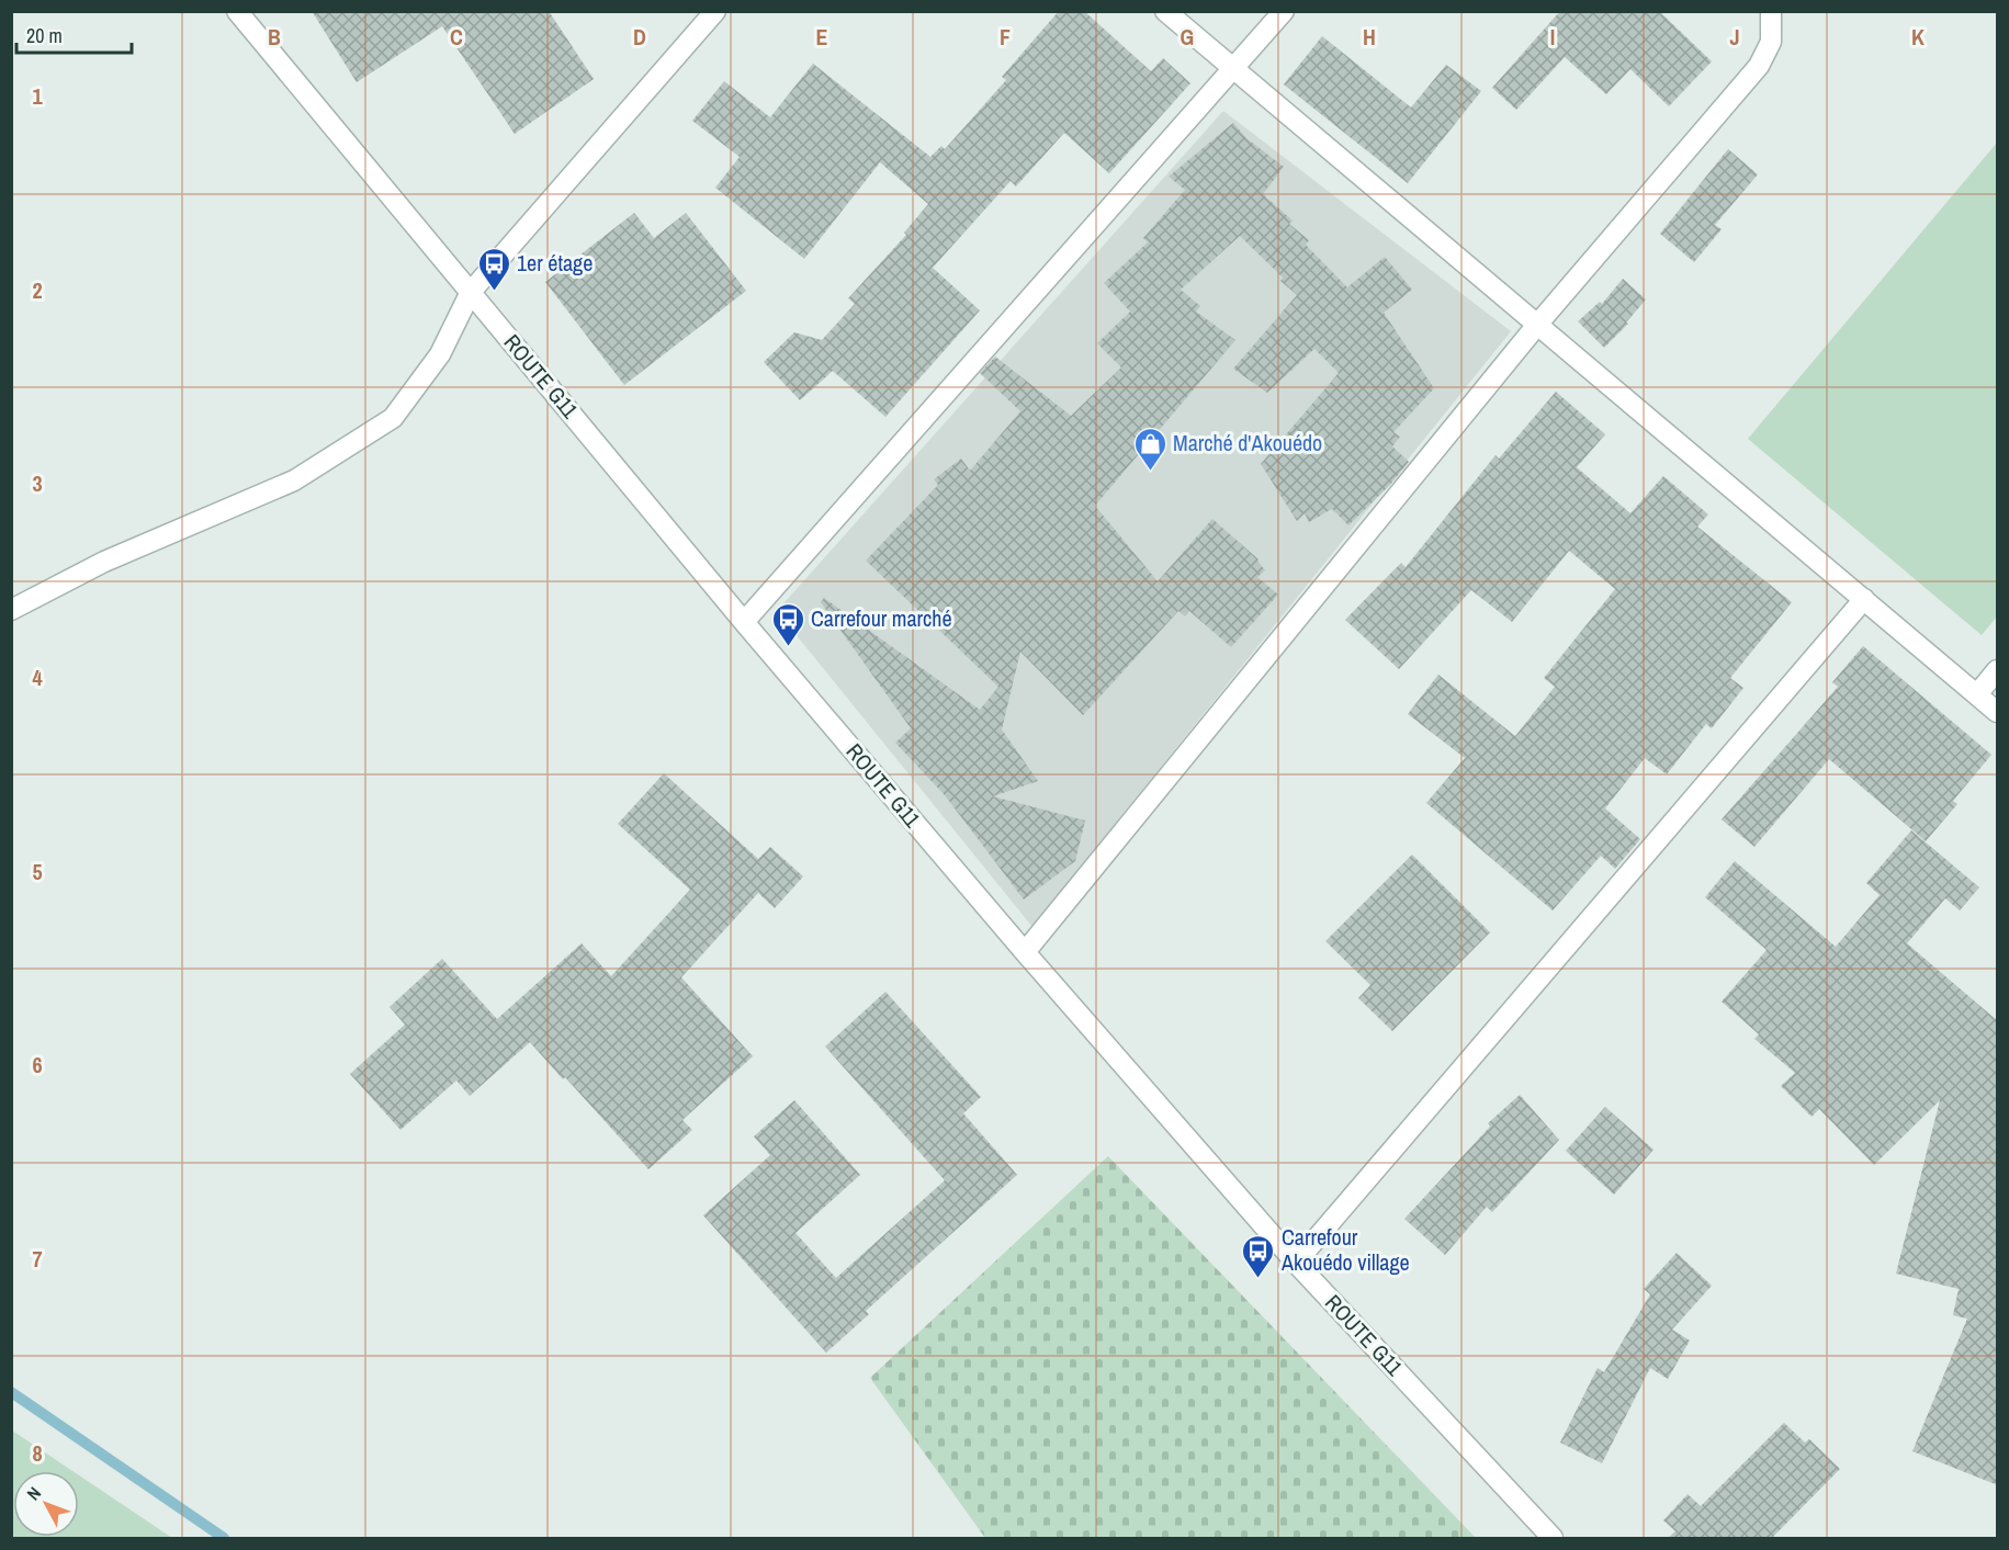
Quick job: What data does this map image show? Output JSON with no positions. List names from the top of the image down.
{
  "streets": {
    "street": ["ROUTE G11"]
  },
  "places": {
    "bus stop": ["1er étage", "Carrefour marché", "Carrefour Akouédo village"],
    "shop": ["Marché d'Akouédo"]
  },
  "scale_bar": "20 m",
  "north": "top left",
  "grid": {
    "columns": [
      "B",
      "C",
      "D",
      "E",
      "F",
      "G",
      "H",
      "I",
      "J",
      "K"
    ],
    "rows": [
      "1",
      "2",
      "3",
      "4",
      "5",
      "6",
      "7",
      "8"
    ]
  }
}
